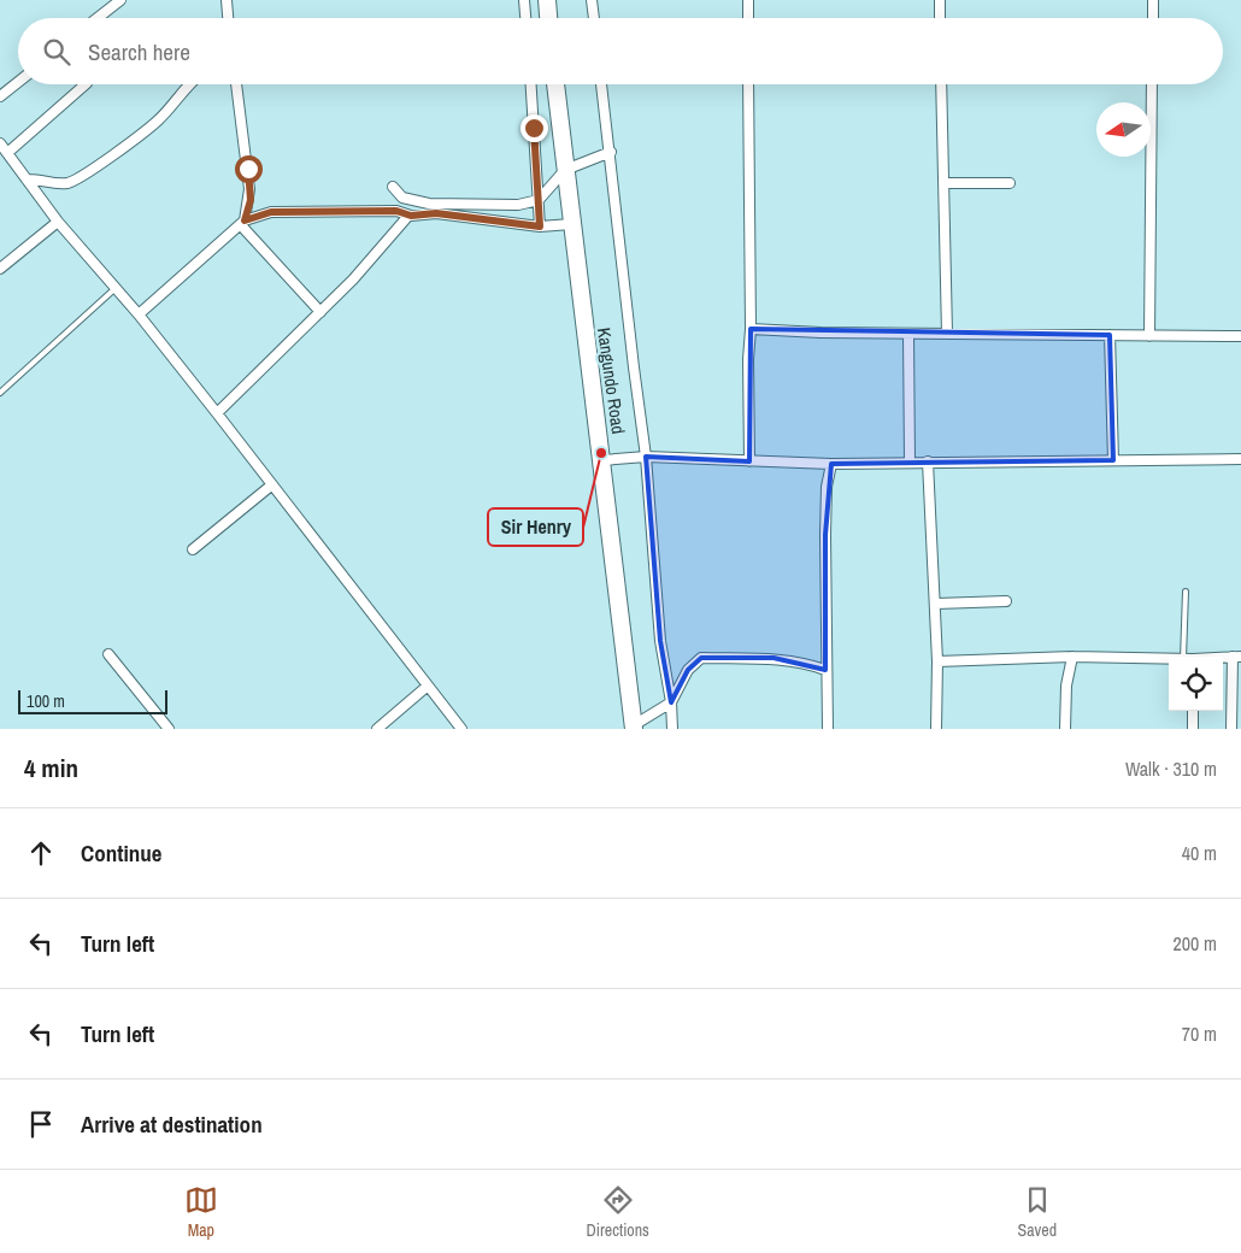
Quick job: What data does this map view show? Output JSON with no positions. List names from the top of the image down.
{
  "streets": {
    "highway": ["Kangundo Road"]
  },
  "places": ["Sir Henry"],
  "scale_bar": "100 m",
  "north": "left",
  "page": {
    "search": "Search here",
    "scale": "100 m",
    "heading": ["4 min", "Walk · 310 m"],
    "list": [
      ["Continue", "40 m"],
      ["Turn left", "200 m"],
      ["Turn left", "70 m"],
      "Arrive at destination"
    ],
    "nav": ["Map", "Directions", "Saved"]
  }
}
